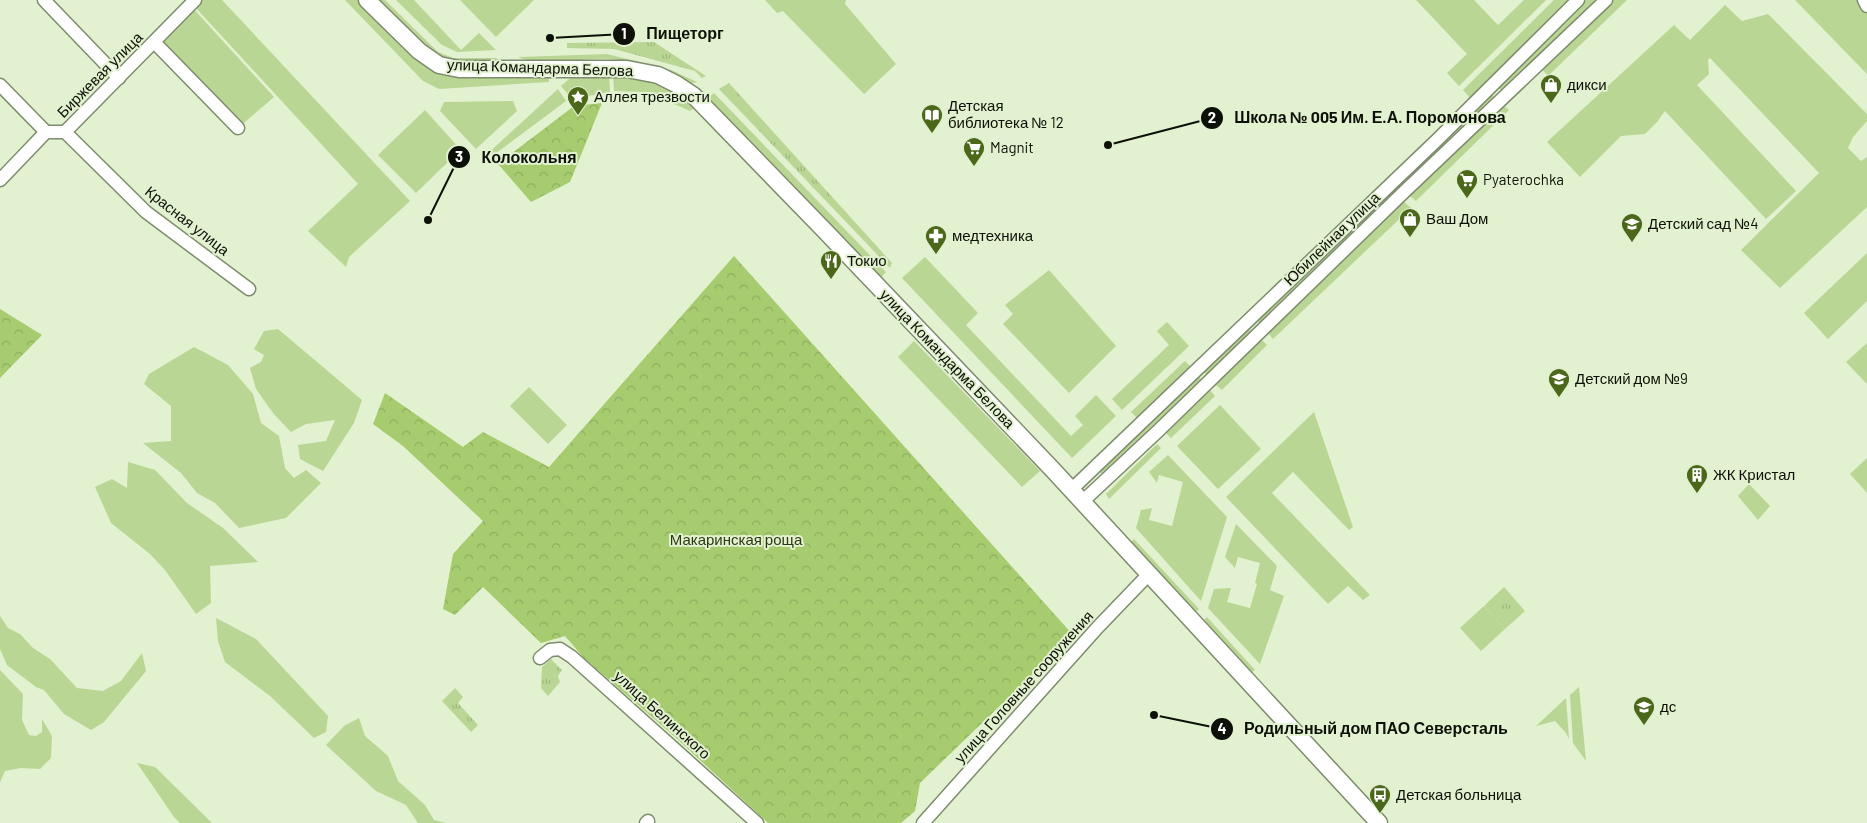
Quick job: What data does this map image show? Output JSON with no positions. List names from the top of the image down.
{
  "streets": {
    "main road": ["улица Командарма Белова"],
    "street": [
      "Биржевая улица",
      "Красная улица",
      "Юбилейная улица",
      "улица Головные сооружения",
      "улица Белинского"
    ]
  },
  "crossings": [
    ["улица Командарма Белова", "Юбилейная улица"],
    ["улица Командарма Белова", "улица Головные сооружения"],
    ["Биржевая улица", "Красная улица"]
  ],
  "parks": ["Макаринская роща"],
  "places": {
    "other": [
      "Пищеторг",
      "Школа № 005 Им. Е.А. Поромонова",
      "Колокольня",
      "Родильный дом ПАО Северсталь"
    ],
    "shop": ["дикси", "Ваш Дом"],
    "place": ["Аллея трезвости"],
    "library": ["Детская библиотека № 12"],
    "supermarket": ["Magnit", "Pyaterochka"],
    "school or university": ["Детский сад №4", "Детский дом №9", "дс"],
    "pharmacy": ["медтехника"],
    "restaurant": ["Токио"],
    "building": ["ЖК Кристал"],
    "bus stop": ["Детская больница"]
  }
}
